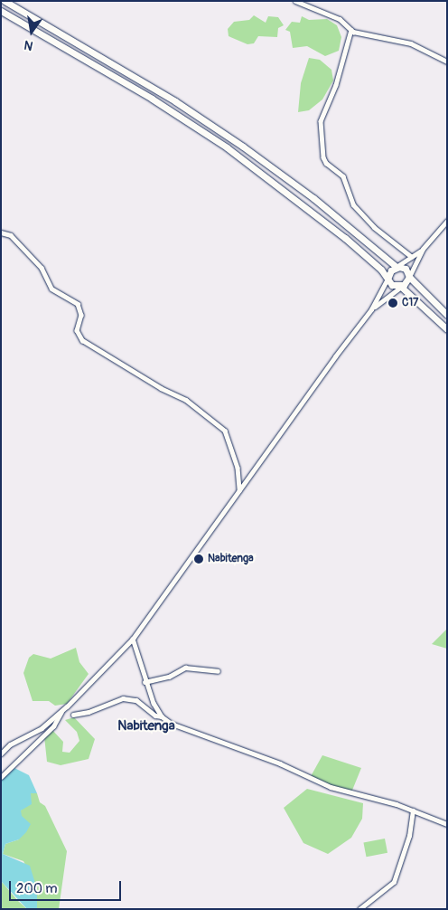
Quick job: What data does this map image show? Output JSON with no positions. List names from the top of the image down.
{
  "districts": ["Nabitenga"],
  "places": ["C17", "Nabitenga"],
  "scale_bar": "200 m",
  "north": "bottom"
}
